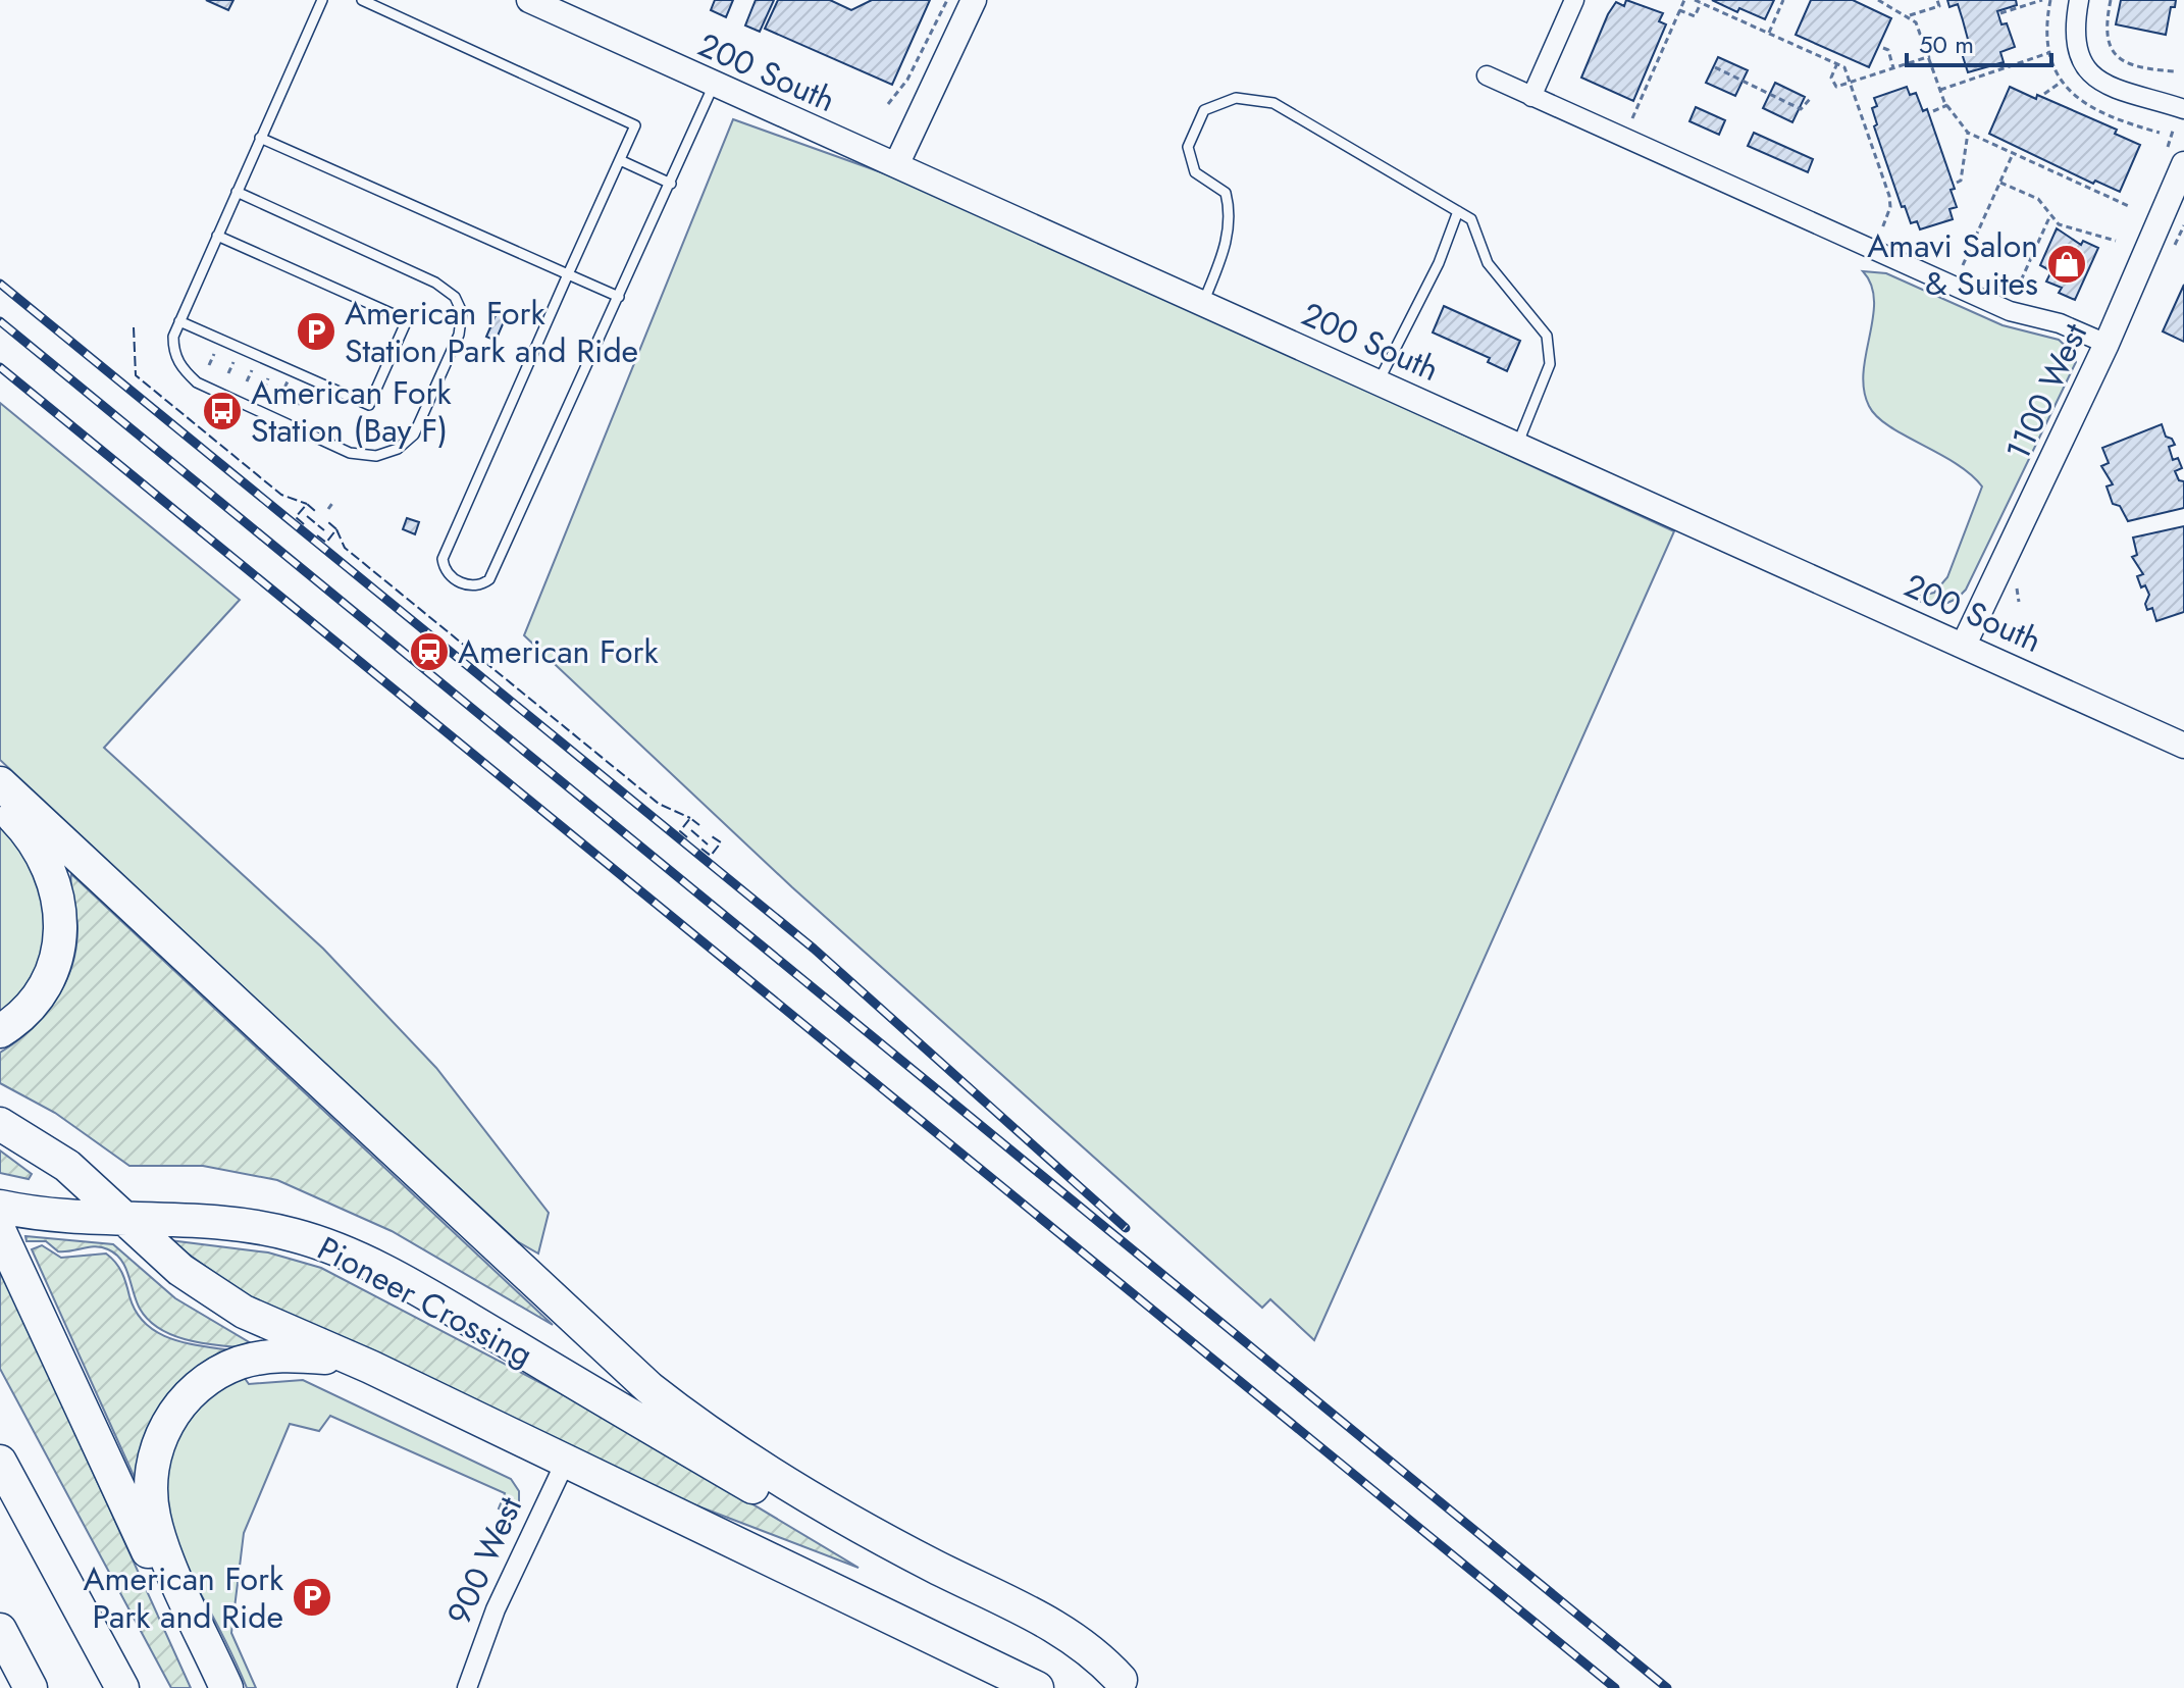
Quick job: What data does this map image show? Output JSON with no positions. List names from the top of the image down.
{
  "streets": {
    "highway": ["Pioneer Crossing"],
    "street": ["200 South", "1100 West", "900 West"]
  },
  "crossings": [
    ["200 South", "1100 West"]
  ],
  "places": {
    "shop": ["Amavi Salon & Suites"],
    "parking": ["American Fork Station Park and Ride", "American Fork Park and Ride"],
    "bus stop": ["American Fork Station (Bay F)"],
    "station": ["American Fork"]
  },
  "scale_bar": "50 m"
}
